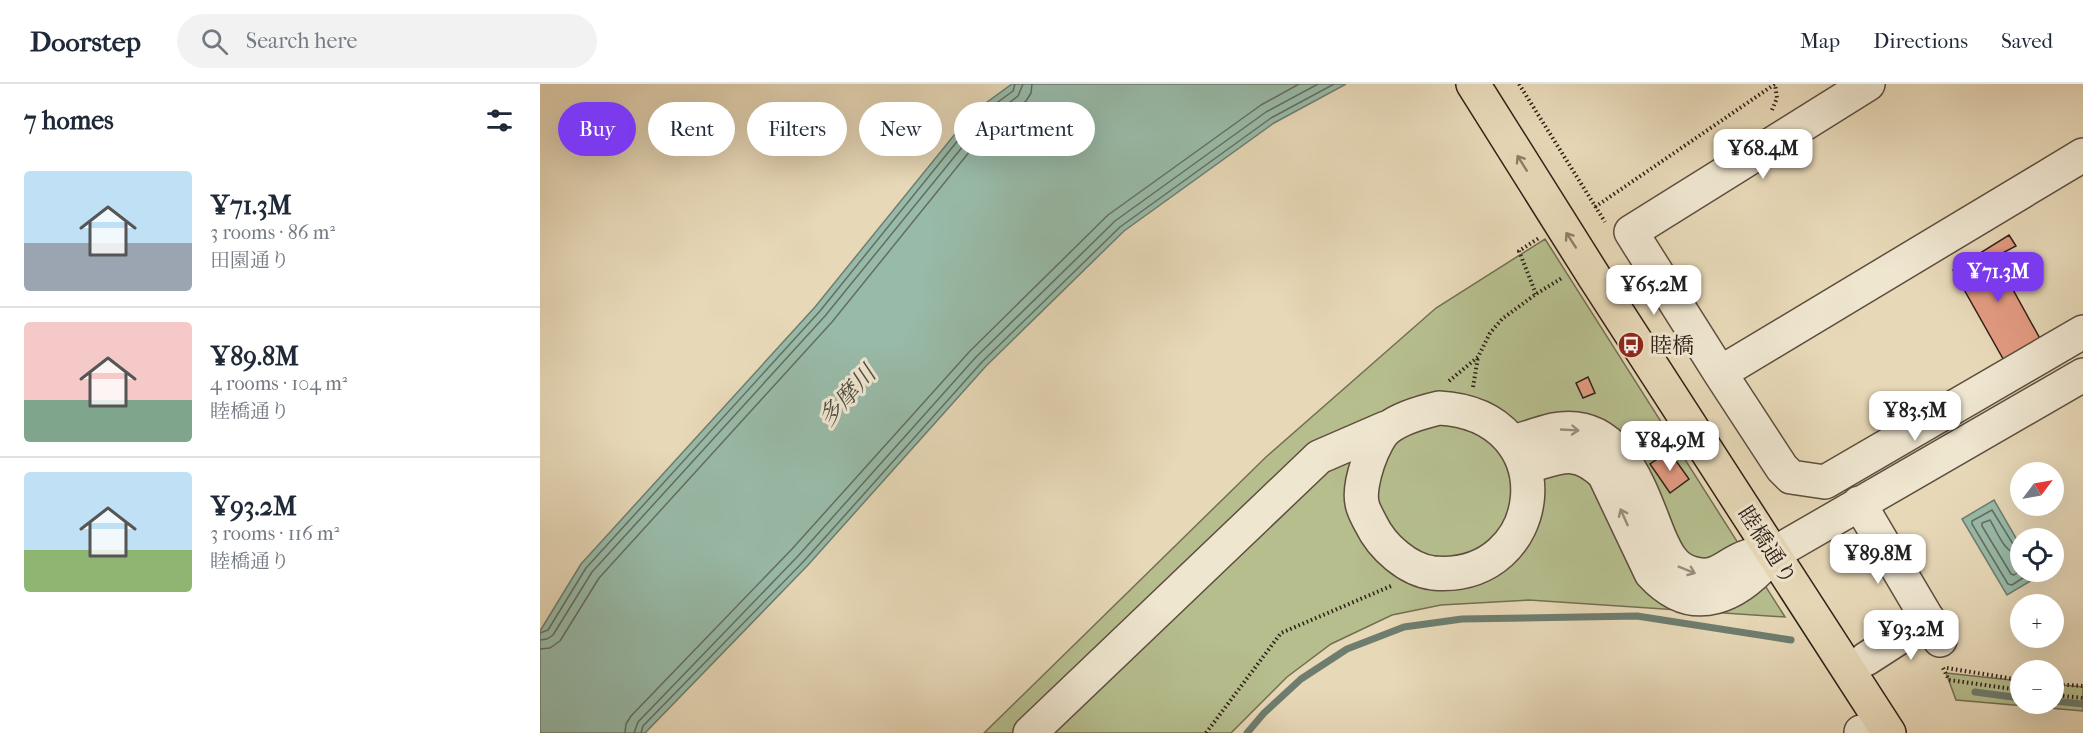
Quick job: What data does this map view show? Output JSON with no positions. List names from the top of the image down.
{
  "streets": {
    "main road": ["睦橋通り"]
  },
  "water": ["多摩川"],
  "places": {
    "bus stop": ["睦橋"]
  },
  "north": "top right",
  "page": {
    "header": "Doorstep",
    "search": "Search here",
    "nav": ["Map", "Directions", "Saved"],
    "heading": "7 homes",
    "chip": [
      "Buy",
      "Rent",
      "Filters",
      "New",
      "Apartment"
    ],
    "price": [
      "¥68.4M",
      "¥71.3M",
      "¥65.2M",
      "¥83.5M",
      "¥84.9M",
      "¥89.8M",
      "¥93.2M"
    ],
    "list": [
      {
        "name": "¥71.3M",
        "note": "3 rooms · 86 m² · 田園通り"
      },
      {
        "name": "¥89.8M",
        "note": "4 rooms · 104 m² · 睦橋通り"
      },
      {
        "name": "¥93.2M",
        "note": "3 rooms · 116 m² · 睦橋通り"
      }
    ],
    "map_buttons": ["+", "−"]
  }
}
